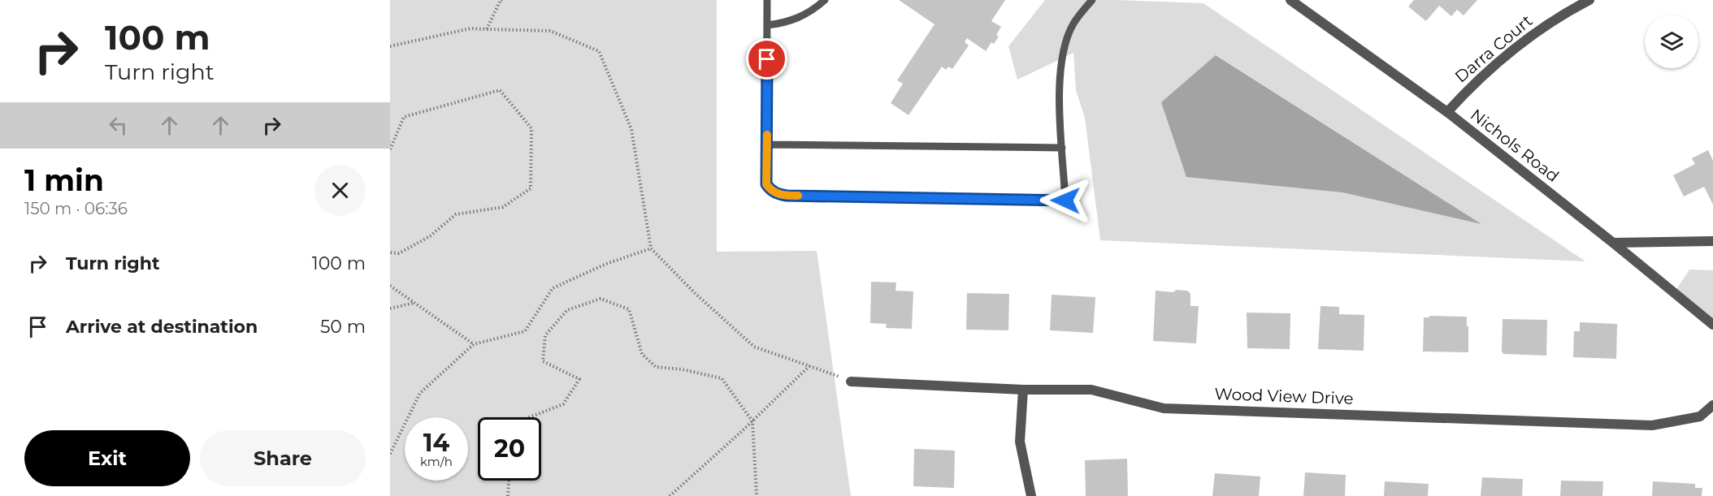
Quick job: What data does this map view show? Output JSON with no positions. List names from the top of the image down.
{
  "streets": {
    "street": ["Darra Court", "Nichols Road", "Wood View Drive"]
  },
  "crossings": [
    ["Darra Court", "Nichols Road"]
  ],
  "page": {
    "turn": ["100 m", "Turn right"],
    "heading": ["1 min", "150 m · 06:36"],
    "list": [
      {
        "name": "Turn right",
        "value": "100 m"
      },
      {
        "name": "Arrive at destination",
        "value": "50 m"
      }
    ],
    "speed": "14 km/h",
    "limit": "20",
    "buttons": ["Exit", "Share"]
  }
}
